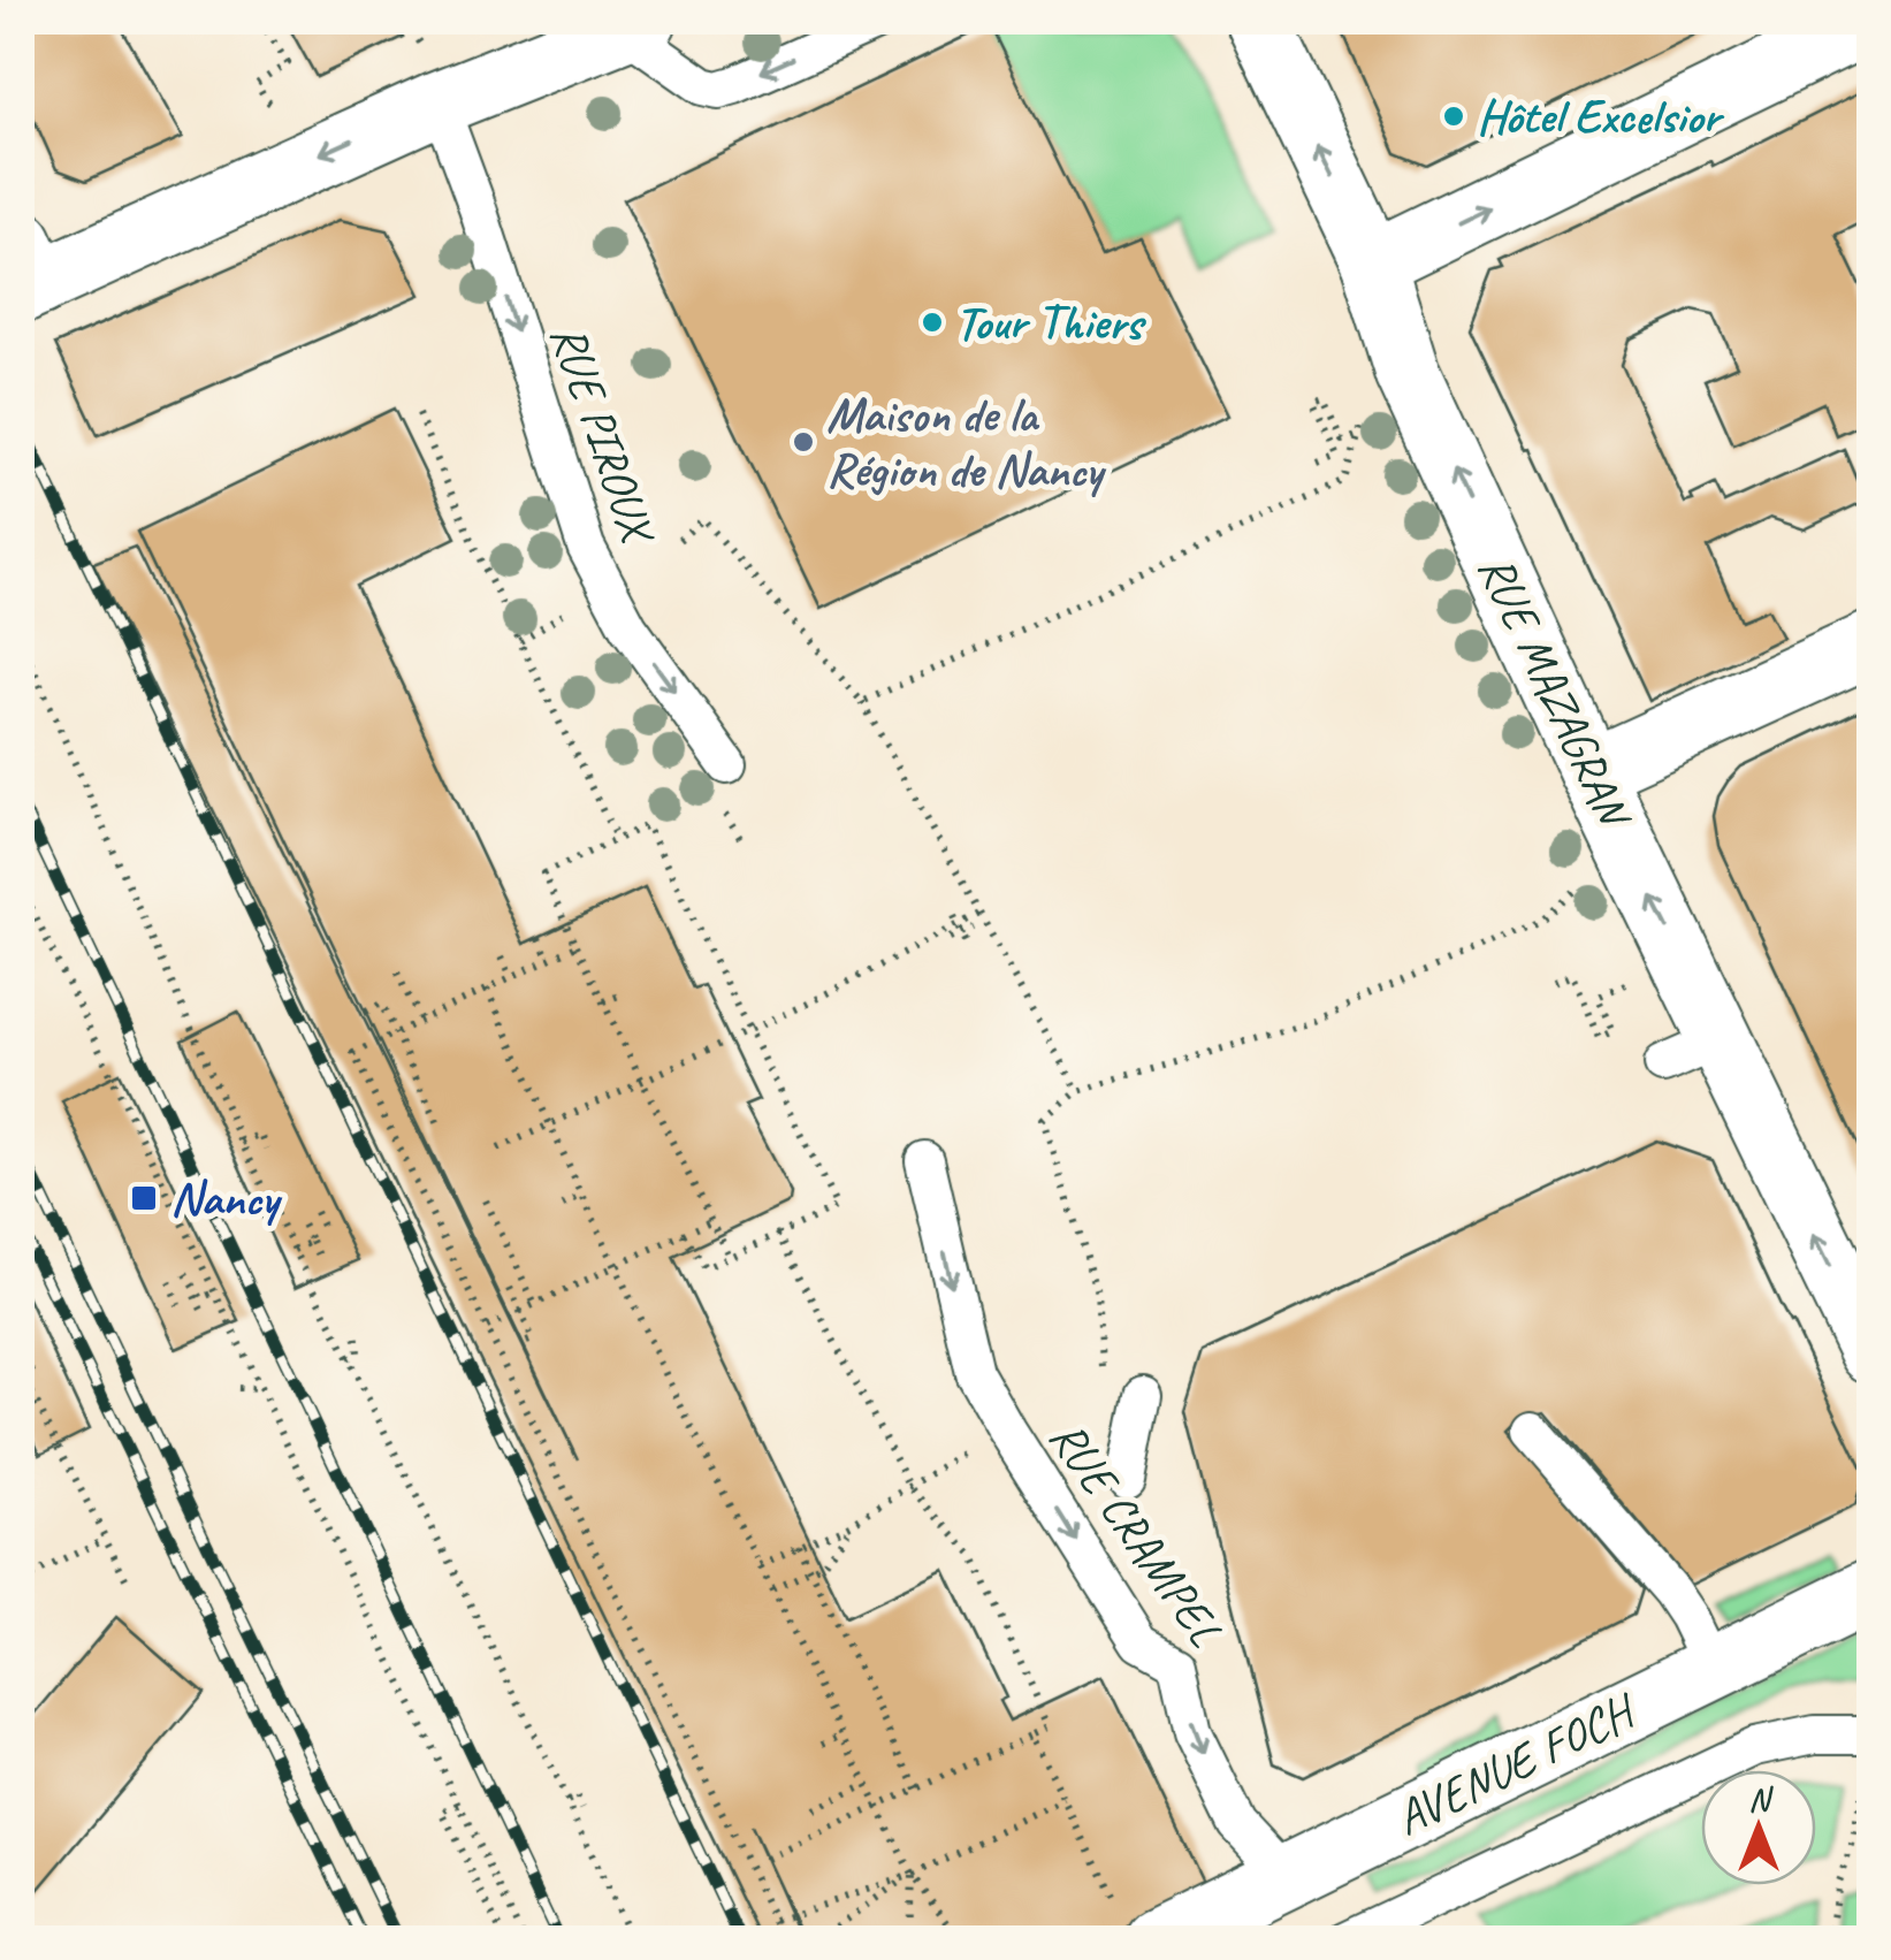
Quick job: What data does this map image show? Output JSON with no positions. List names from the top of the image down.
{
  "streets": {
    "main road": ["RUE MAZAGRAN", "AVENUE FOCH"],
    "lane": ["RUE PIROUX", "RUE CRAMPEL"]
  },
  "crossings": [
    ["RUE CRAMPEL", "AVENUE FOCH"]
  ],
  "one_way": ["RUE PIROUX", "RUE MAZAGRAN", "RUE CRAMPEL"],
  "places": {
    "other": ["Hôtel Excelsior", "Tour Thiers", "Maison de la Région de Nancy"],
    "transit": ["Nancy"]
  },
  "north": "top"
}
